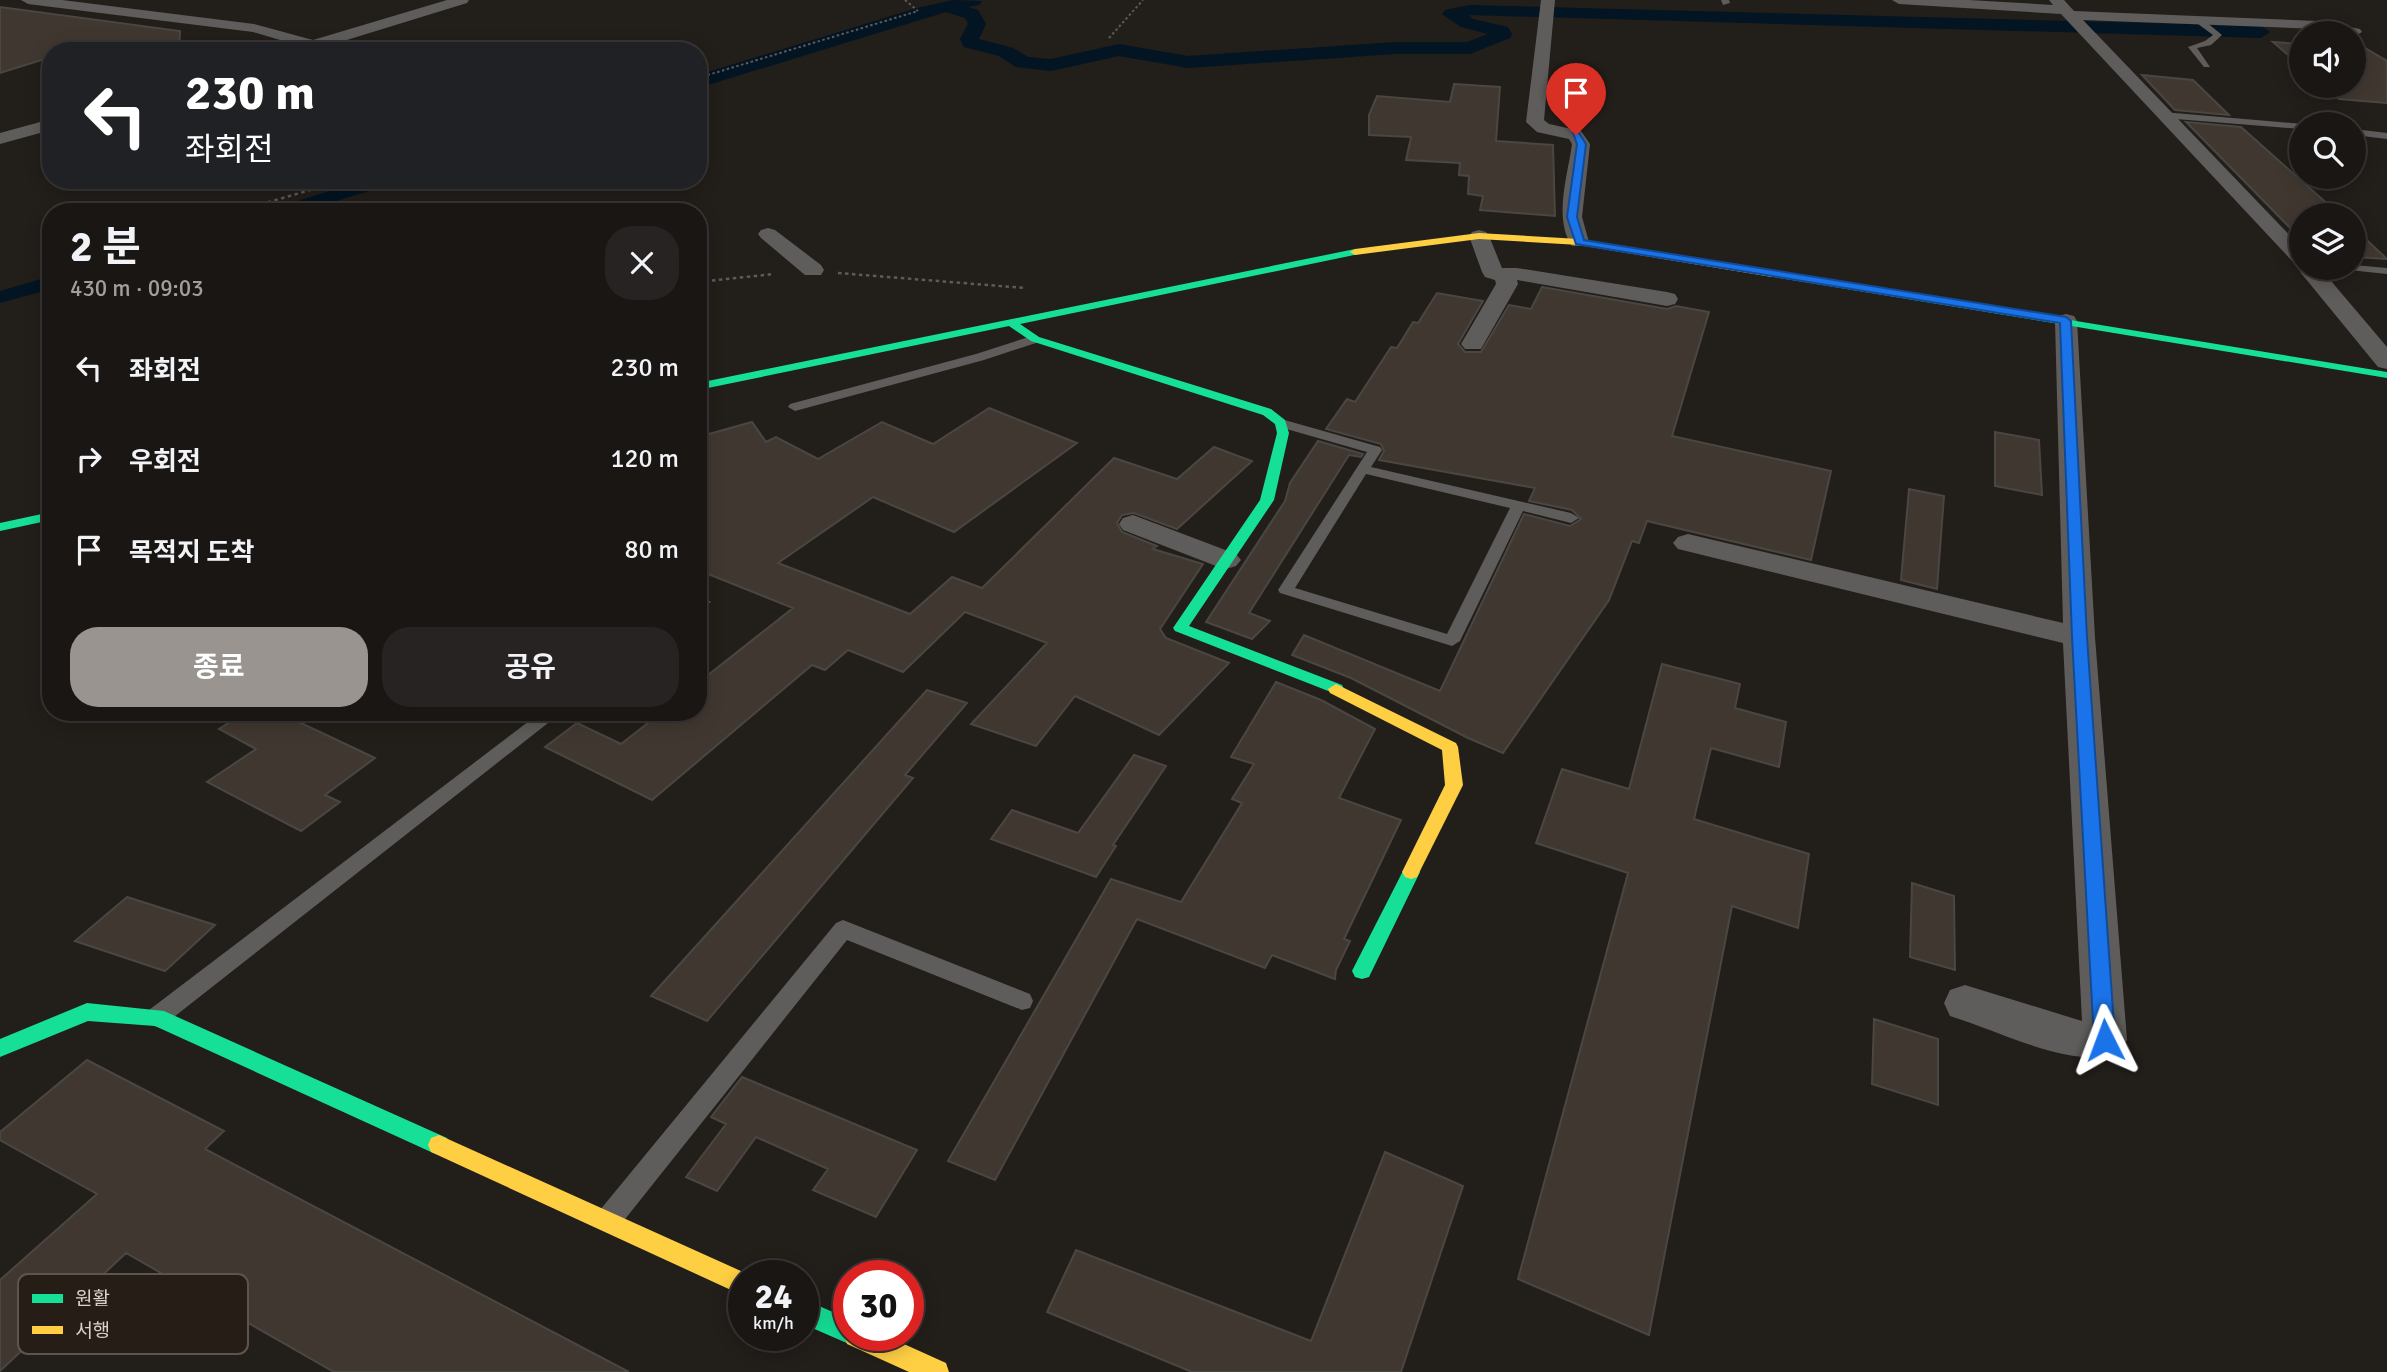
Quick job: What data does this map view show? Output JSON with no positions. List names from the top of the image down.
{
  "legend": ["원활", "서행"],
  "page": {
    "turn": ["230 m", "좌회전"],
    "heading": ["2 분", "430 m · 09:03"],
    "list": [
      {
        "name": "좌회전",
        "value": "230 m"
      },
      {
        "name": "우회전",
        "value": "120 m"
      },
      {
        "name": "목적지 도착",
        "value": "80 m"
      }
    ],
    "buttons": ["종료", "공유"],
    "speed": "24 km/h",
    "limit": "30"
  }
}
